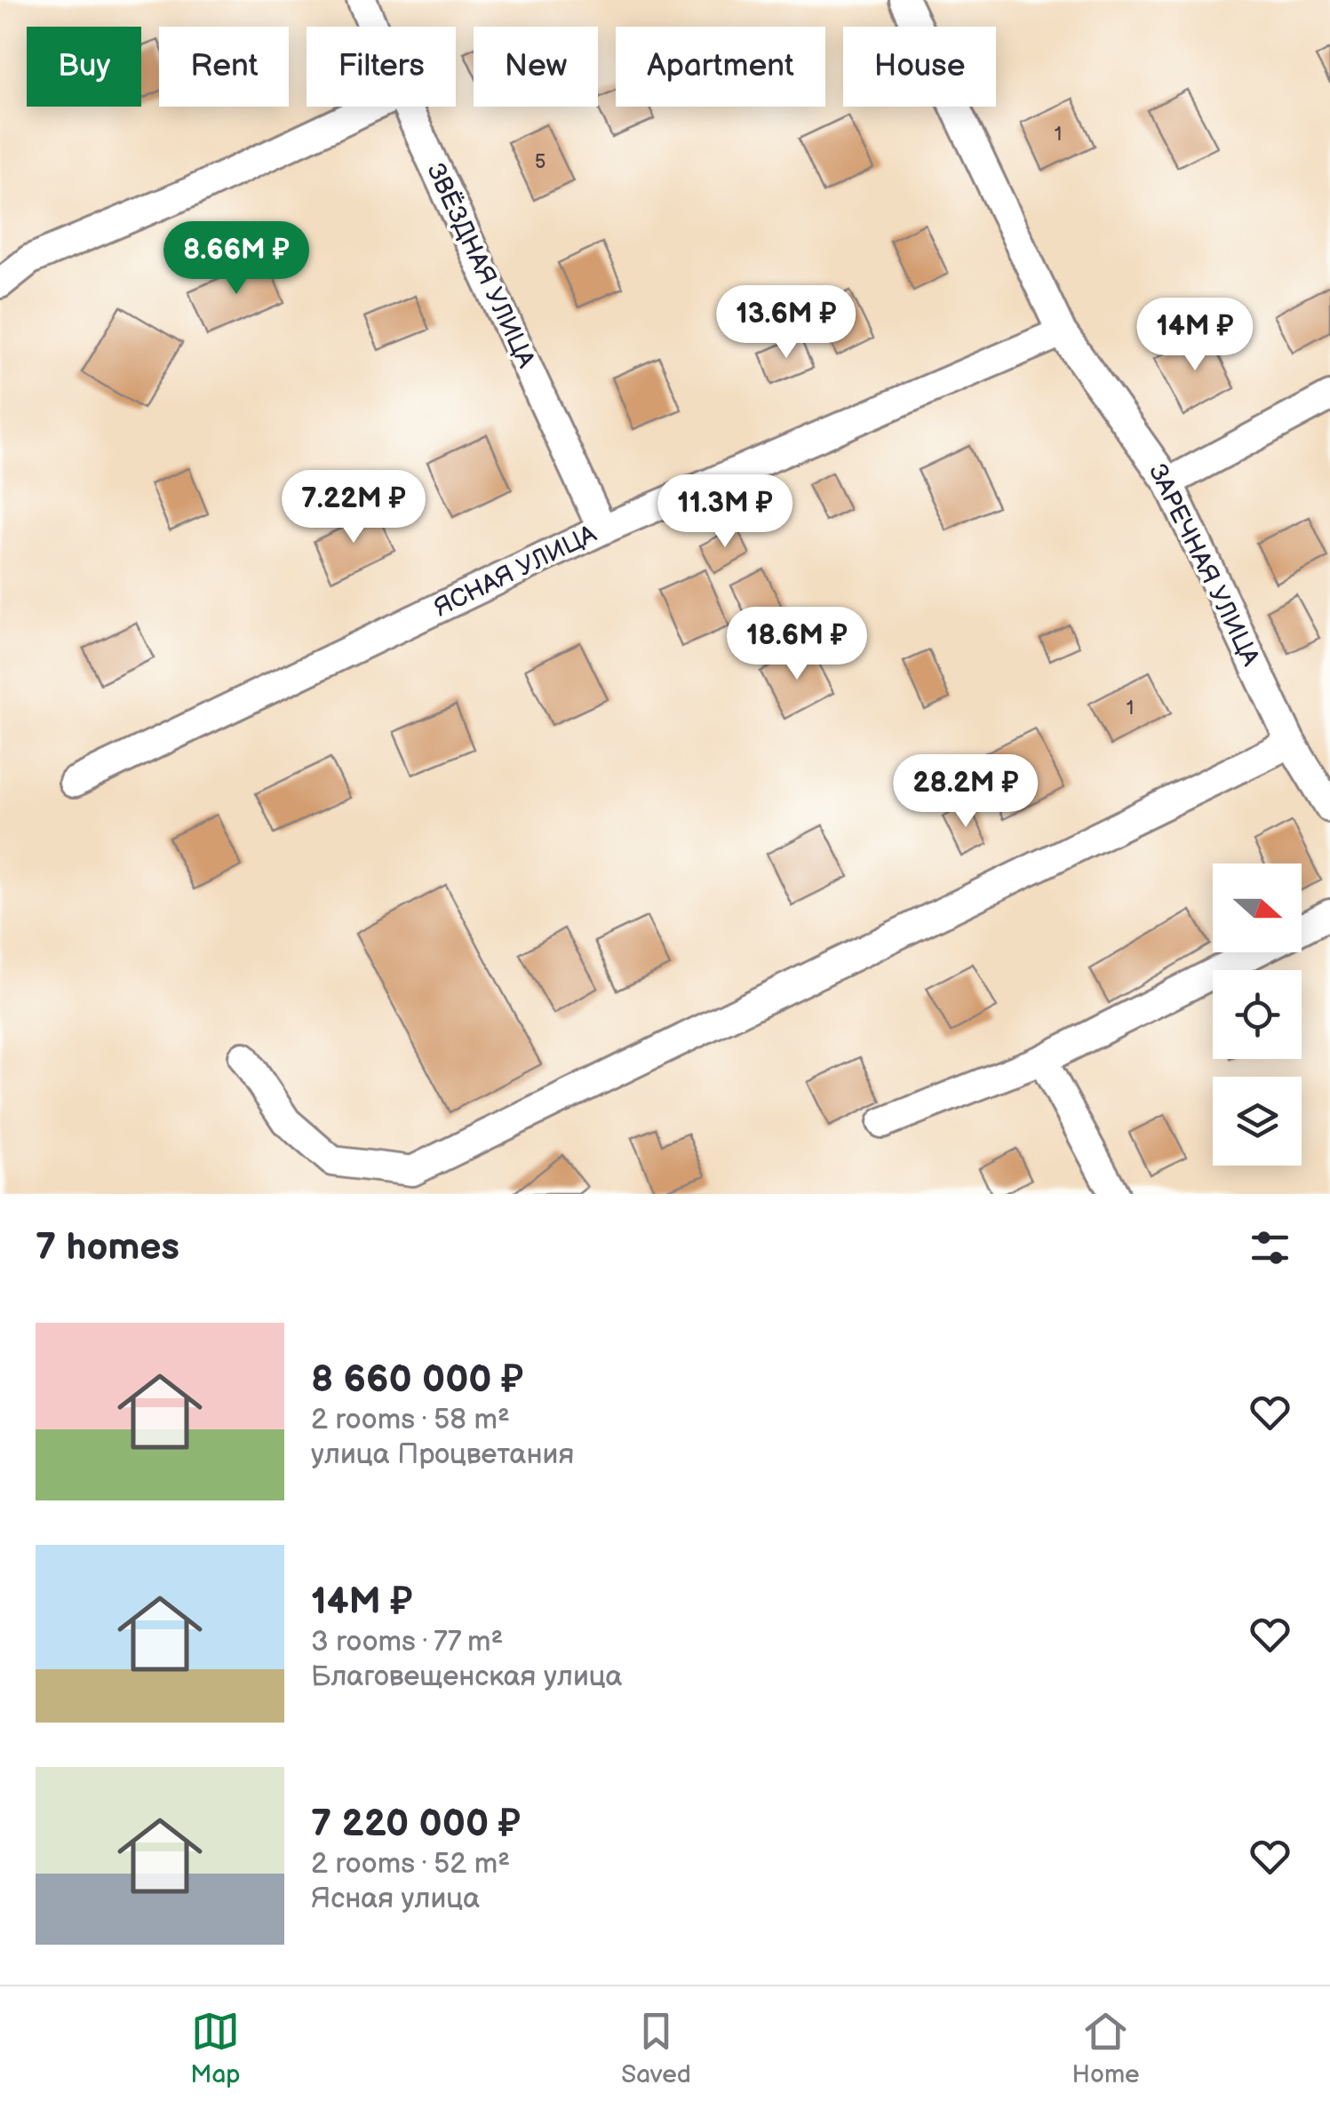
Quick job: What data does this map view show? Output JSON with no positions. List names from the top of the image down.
{
  "streets": {
    "street": ["ЗВЁЗДНАЯ УЛИЦА", "ЗАРЕЧНАЯ УЛИЦА", "ЯСНАЯ УЛИЦА"]
  },
  "crossings": [
    ["ЗВЁЗДНАЯ УЛИЦА", "ЯСНАЯ УЛИЦА"],
    ["ЗАРЕЧНАЯ УЛИЦА", "ЯСНАЯ УЛИЦА"]
  ],
  "house_numbers": ["1", "5", "1"],
  "north": "right",
  "page": {
    "chip": [
      "Buy",
      "Rent",
      "Filters",
      "New",
      "Apartment",
      "House"
    ],
    "price": [
      "8.66M ₽",
      "13.6M ₽",
      "14M ₽",
      "7.22M ₽",
      "11.3M ₽",
      "18.6M ₽",
      "28.2M ₽"
    ],
    "heading": "7 homes",
    "list": [
      {
        "name": "8 660 000 ₽",
        "note": "2 rooms · 58 m² · улица Процветания"
      },
      {
        "name": "14M ₽",
        "note": "3 rooms · 77 m² · Благовещенская улица"
      },
      {
        "name": "7 220 000 ₽",
        "note": "2 rooms · 52 m² · Ясная улица"
      }
    ],
    "tabs": ["Map", "Saved", "Home"]
  }
}
